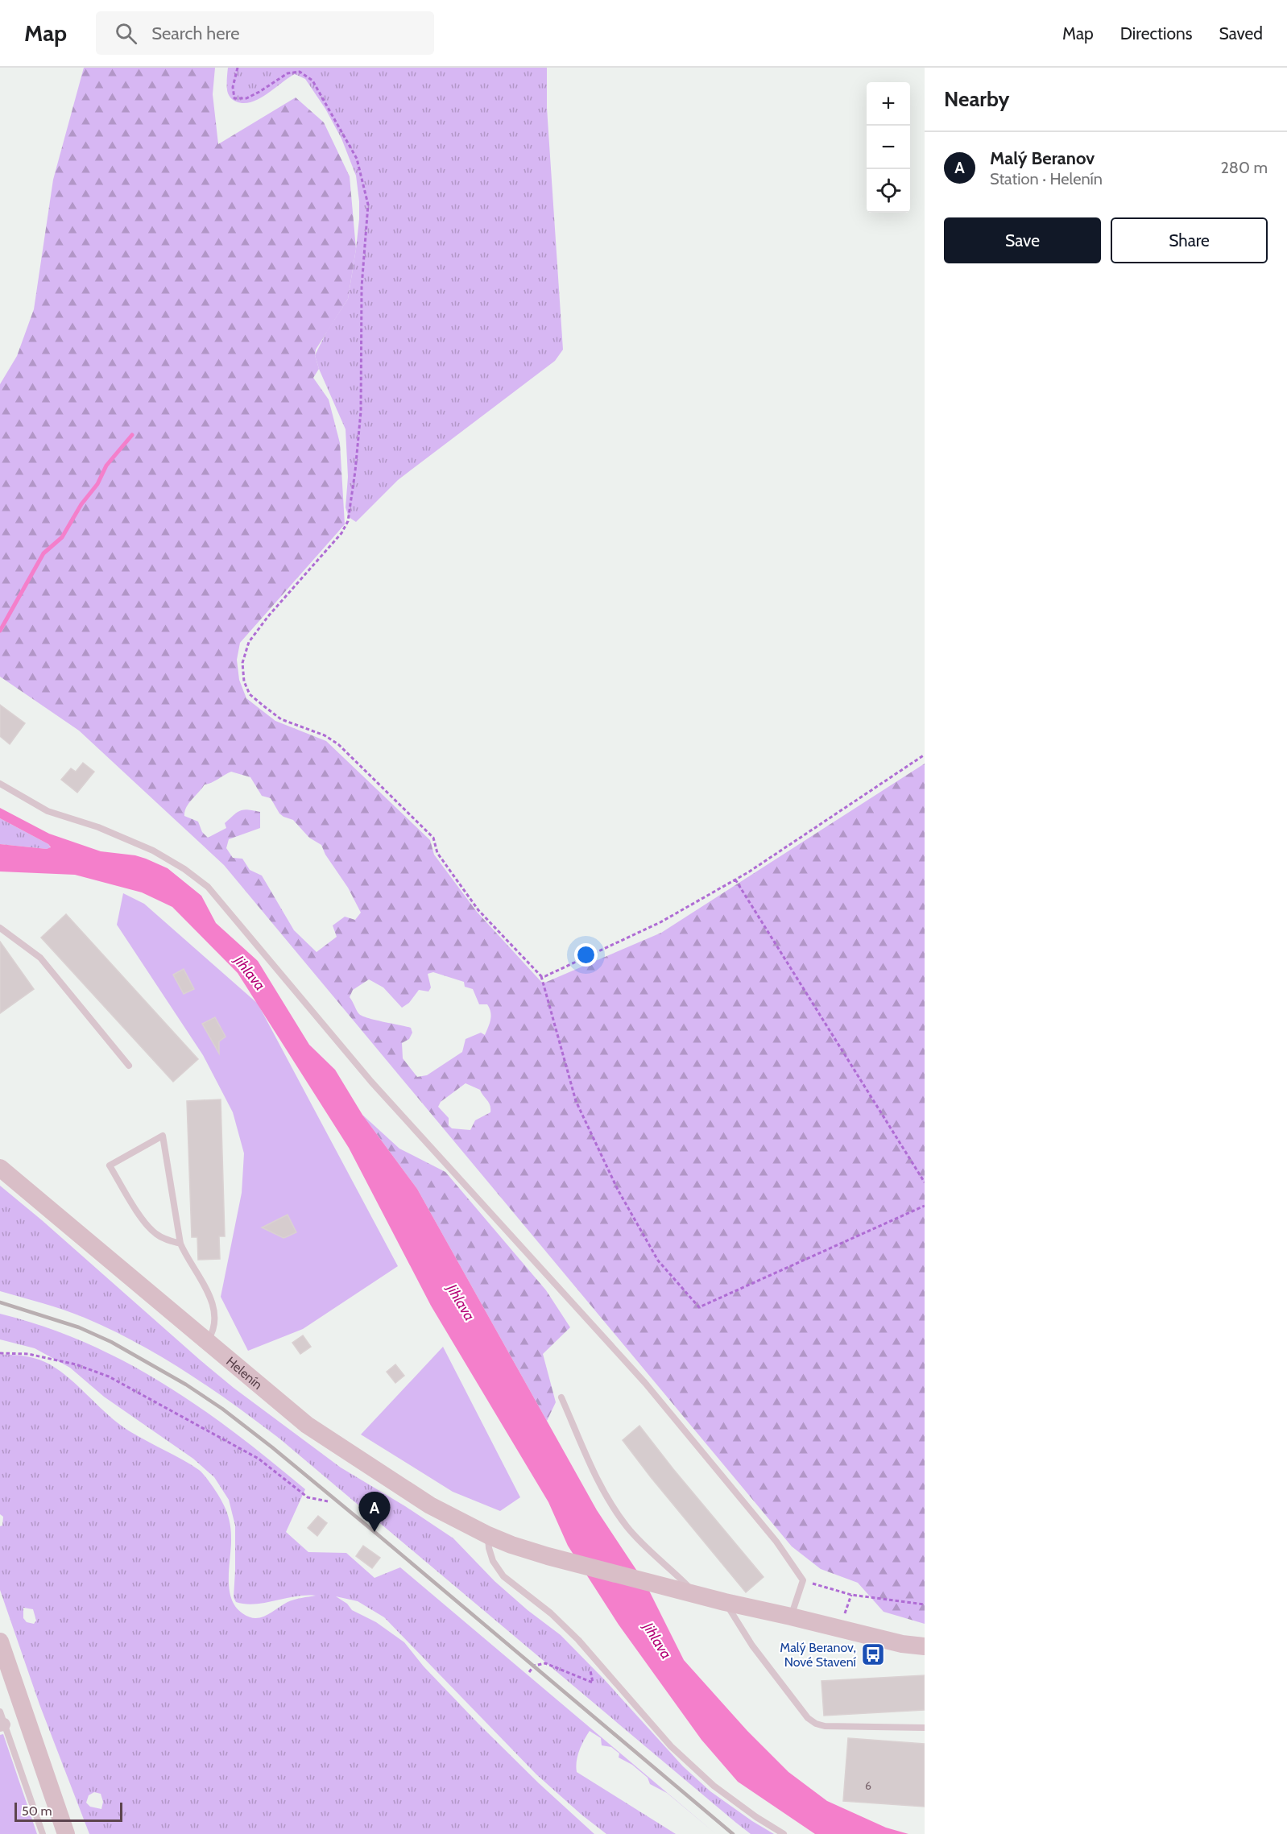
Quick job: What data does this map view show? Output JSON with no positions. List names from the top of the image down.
{
  "streets": {
    "street": ["Helenín"]
  },
  "water": ["Jihlava"],
  "places": {
    "bus stop": ["Malý Beranov, Nové Stavení"]
  },
  "house_numbers": ["6"],
  "scale_bar": "50 m",
  "page": {
    "header": "Map",
    "search": "Search here",
    "nav": ["Map", "Directions", "Saved"],
    "heading": "Nearby",
    "map_buttons": ["+", "−"],
    "list": [
      {
        "mark": "A",
        "name": "Malý Beranov",
        "note": "Station · Helenín",
        "value": "280 m"
      }
    ],
    "buttons": ["Save", "Share"],
    "pins": "A",
    "scale": "50 m"
  }
}
